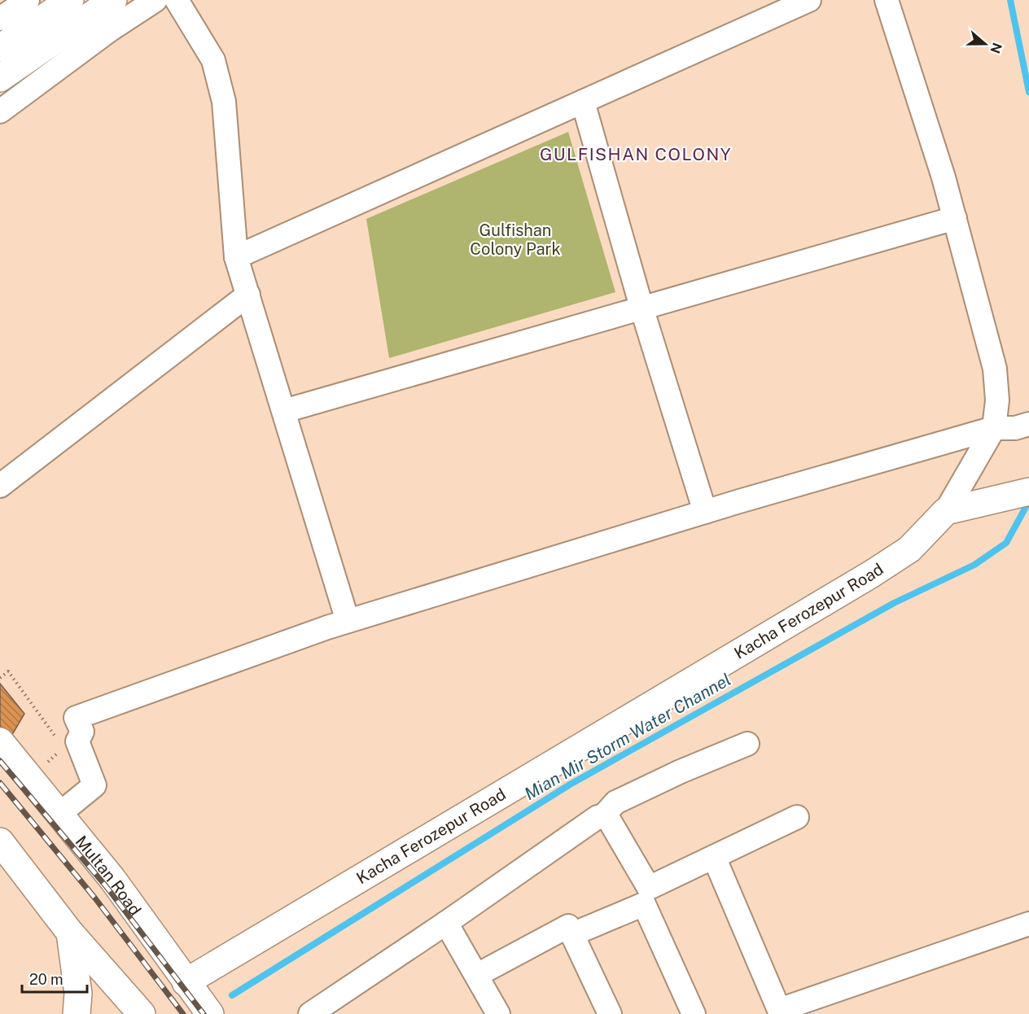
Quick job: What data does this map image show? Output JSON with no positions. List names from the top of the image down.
{
  "streets": {
    "main road": ["Kacha Ferozepur Road", "Multan Road"]
  },
  "crossings": [
    ["Kacha Ferozepur Road", "Multan Road"]
  ],
  "districts": ["GULFISHAN COLONY"],
  "water": ["Mian Mir Storm Water Channel"],
  "parks": ["Gulfishan Colony Park"],
  "scale_bar": "20 m",
  "north": "right"
}
